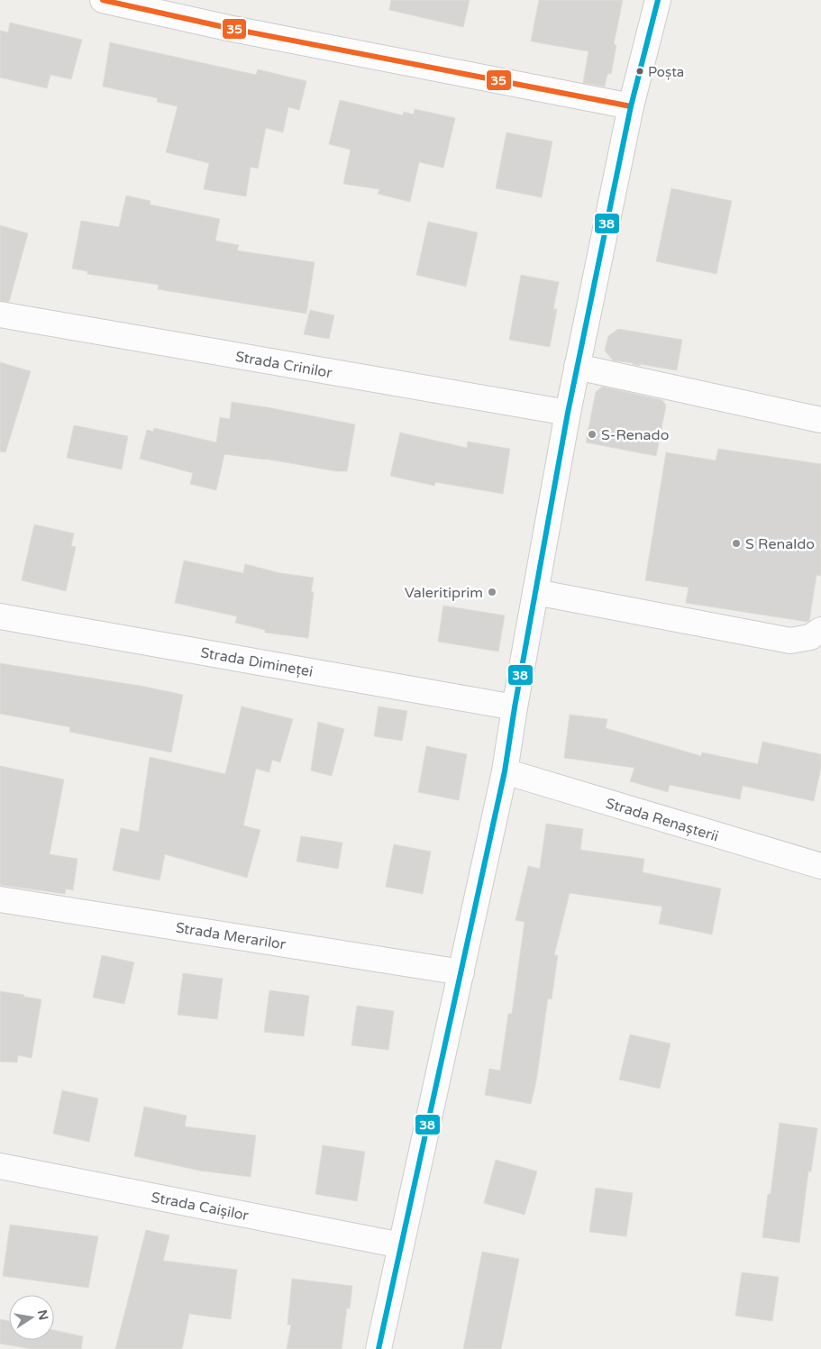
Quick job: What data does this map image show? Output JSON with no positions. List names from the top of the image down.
{
  "streets": {
    "street": [
      "Strada Crinilor",
      "Strada Dimineței",
      "Strada Renașterii",
      "Strada Merarilor",
      "Strada Caișilor"
    ]
  },
  "places": [
    "Poșta",
    "S-Renado",
    "S Renaldo",
    "Valeritiprim"
  ],
  "lines": ["transit line 35", "transit line 38"],
  "north": "right"
}
